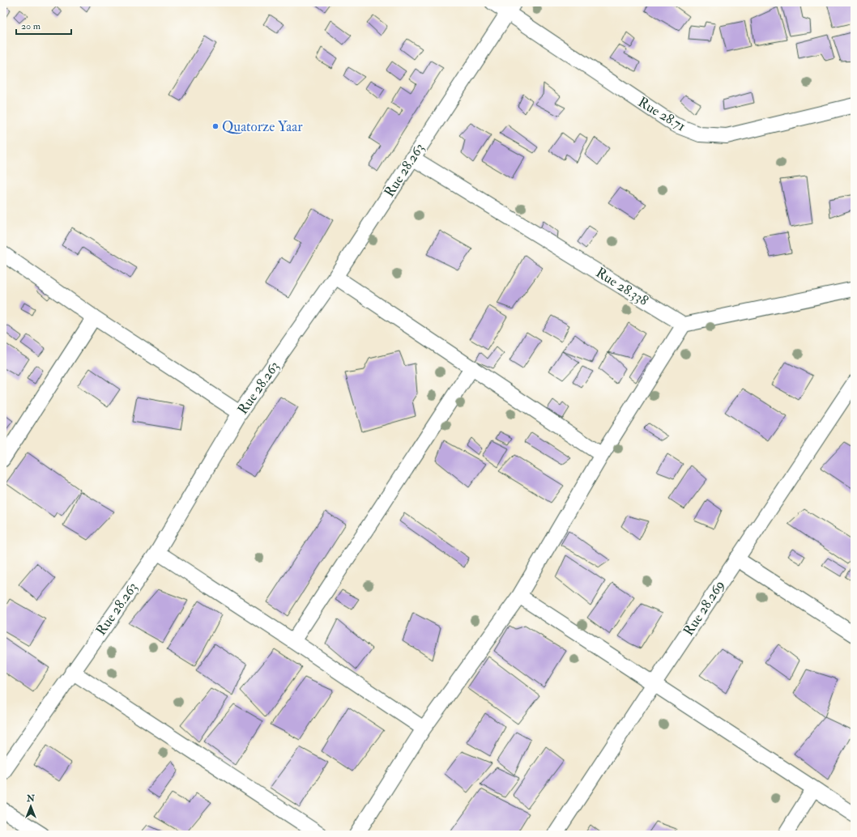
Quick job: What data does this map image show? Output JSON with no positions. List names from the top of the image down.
{
  "streets": {
    "street": [
      "Rue 28.71",
      "Rue 28.263",
      "Rue 28.338",
      "Rue 28.269"
    ]
  },
  "crossings": [
    ["Rue 28.71", "Rue 28.263"],
    ["Rue 28.263", "Rue 28.338"]
  ],
  "places": ["Quatorze Yaar"],
  "scale_bar": "20 m",
  "north": "top"
}
